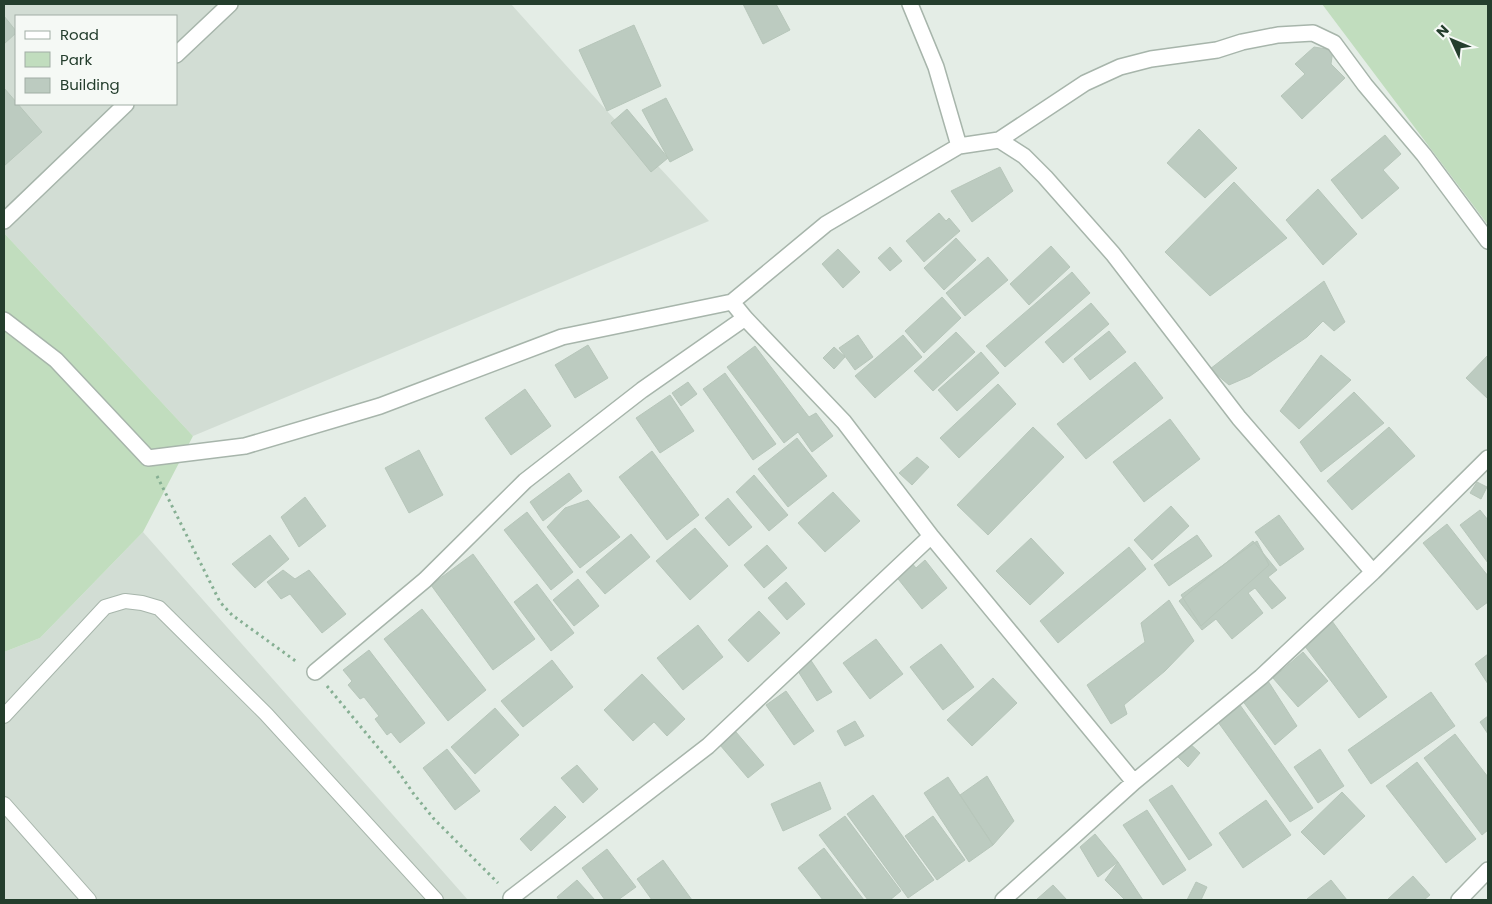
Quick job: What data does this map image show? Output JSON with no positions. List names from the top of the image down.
{
  "legend": ["Road", "Park", "Building"],
  "north": "top left"
}
